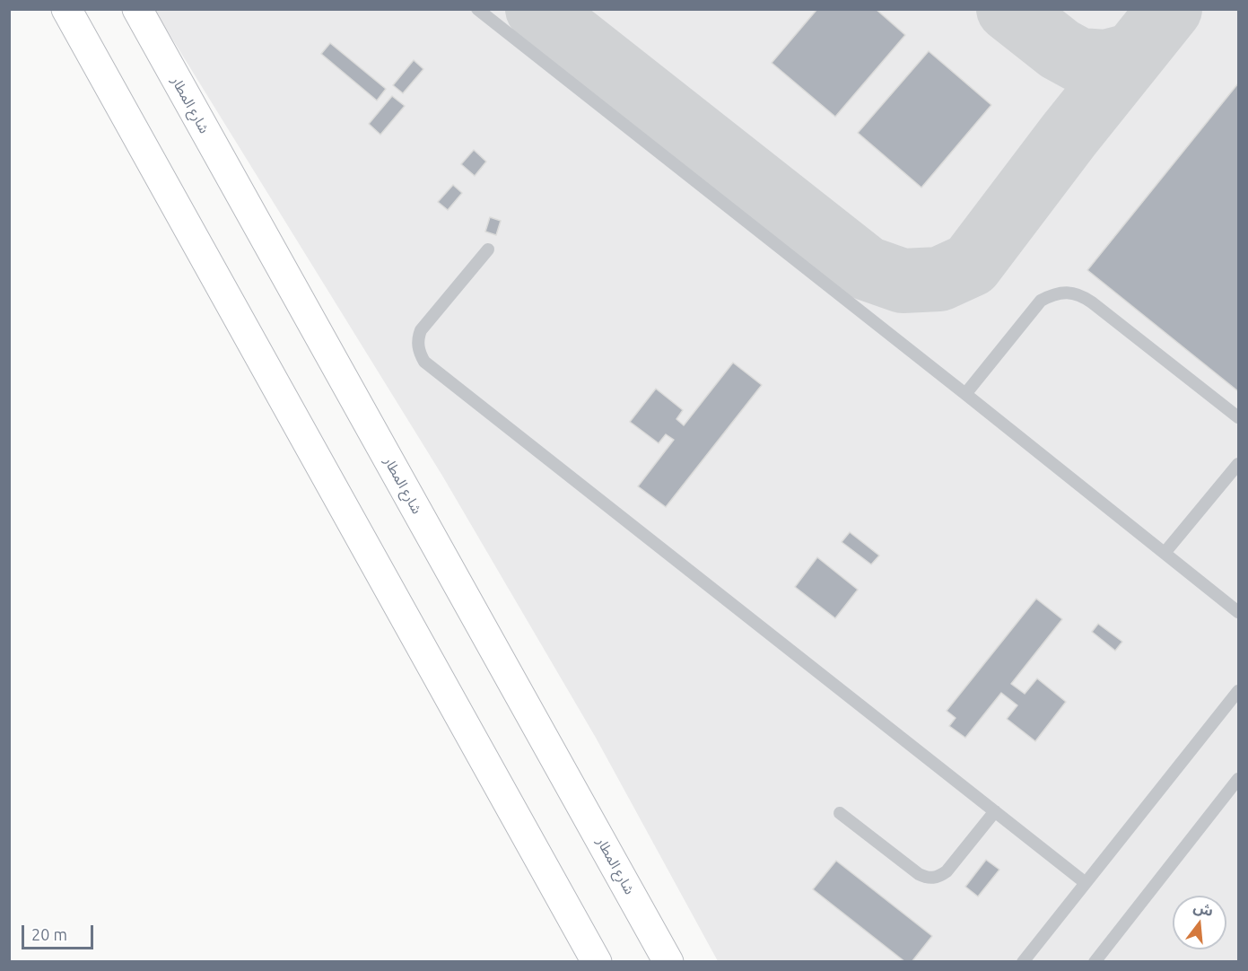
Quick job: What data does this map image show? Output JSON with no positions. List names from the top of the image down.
{
  "streets": {
    "main road": ["شارع المطار"]
  },
  "scale_bar": "20 m",
  "north": "top"
}
